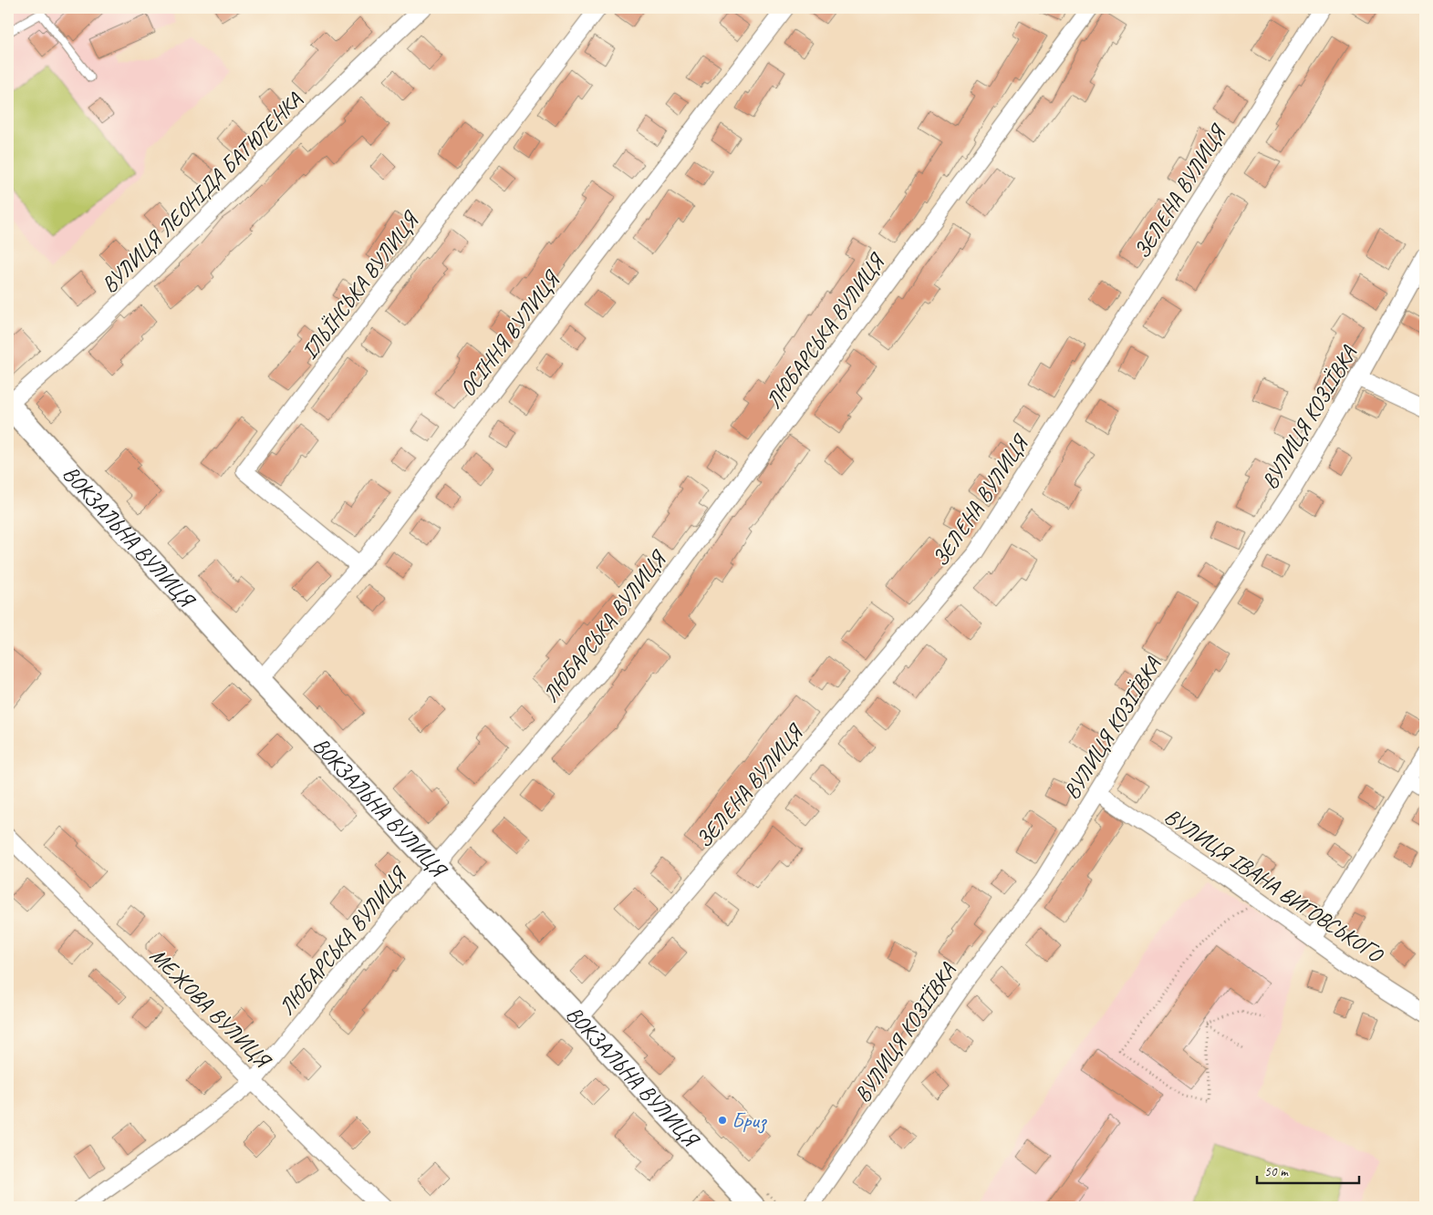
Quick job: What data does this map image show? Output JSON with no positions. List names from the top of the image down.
{
  "streets": {
    "main road": ["ВОКЗАЛЬНА ВУЛИЦЯ"],
    "street": [
      "ВУЛИЦЯ ЛЕОНІДА БАТЮТЕНКА",
      "ЗЕЛЕНА ВУЛИЦЯ",
      "ІЛЬЇНСЬКА ВУЛИЦЯ",
      "ЛЮБАРСЬКА ВУЛИЦЯ",
      "ОСІННЯ ВУЛИЦЯ",
      "ВУЛИЦЯ КОЗІЇВКА",
      "ВУЛИЦЯ ІВАНА ВИГОВСЬКОГО",
      "МЕЖОВА ВУЛИЦЯ"
    ]
  },
  "crossings": [
    ["ВУЛИЦЯ ЛЕОНІДА БАТЮТЕНКА", "ВОКЗАЛЬНА ВУЛИЦЯ"],
    ["ЗЕЛЕНА ВУЛИЦЯ", "ВОКЗАЛЬНА ВУЛИЦЯ"],
    ["ІЛЬЇНСЬКА ВУЛИЦЯ", "ОСІННЯ ВУЛИЦЯ"],
    ["ЛЮБАРСЬКА ВУЛИЦЯ", "ВОКЗАЛЬНА ВУЛИЦЯ"],
    ["ЛЮБАРСЬКА ВУЛИЦЯ", "МЕЖОВА ВУЛИЦЯ"],
    ["ОСІННЯ ВУЛИЦЯ", "ВОКЗАЛЬНА ВУЛИЦЯ"],
    ["ВУЛИЦЯ КОЗІЇВКА", "ВУЛИЦЯ ІВАНА ВИГОВСЬКОГО"]
  ],
  "places": ["Бриз"],
  "scale_bar": "50 m"
}
